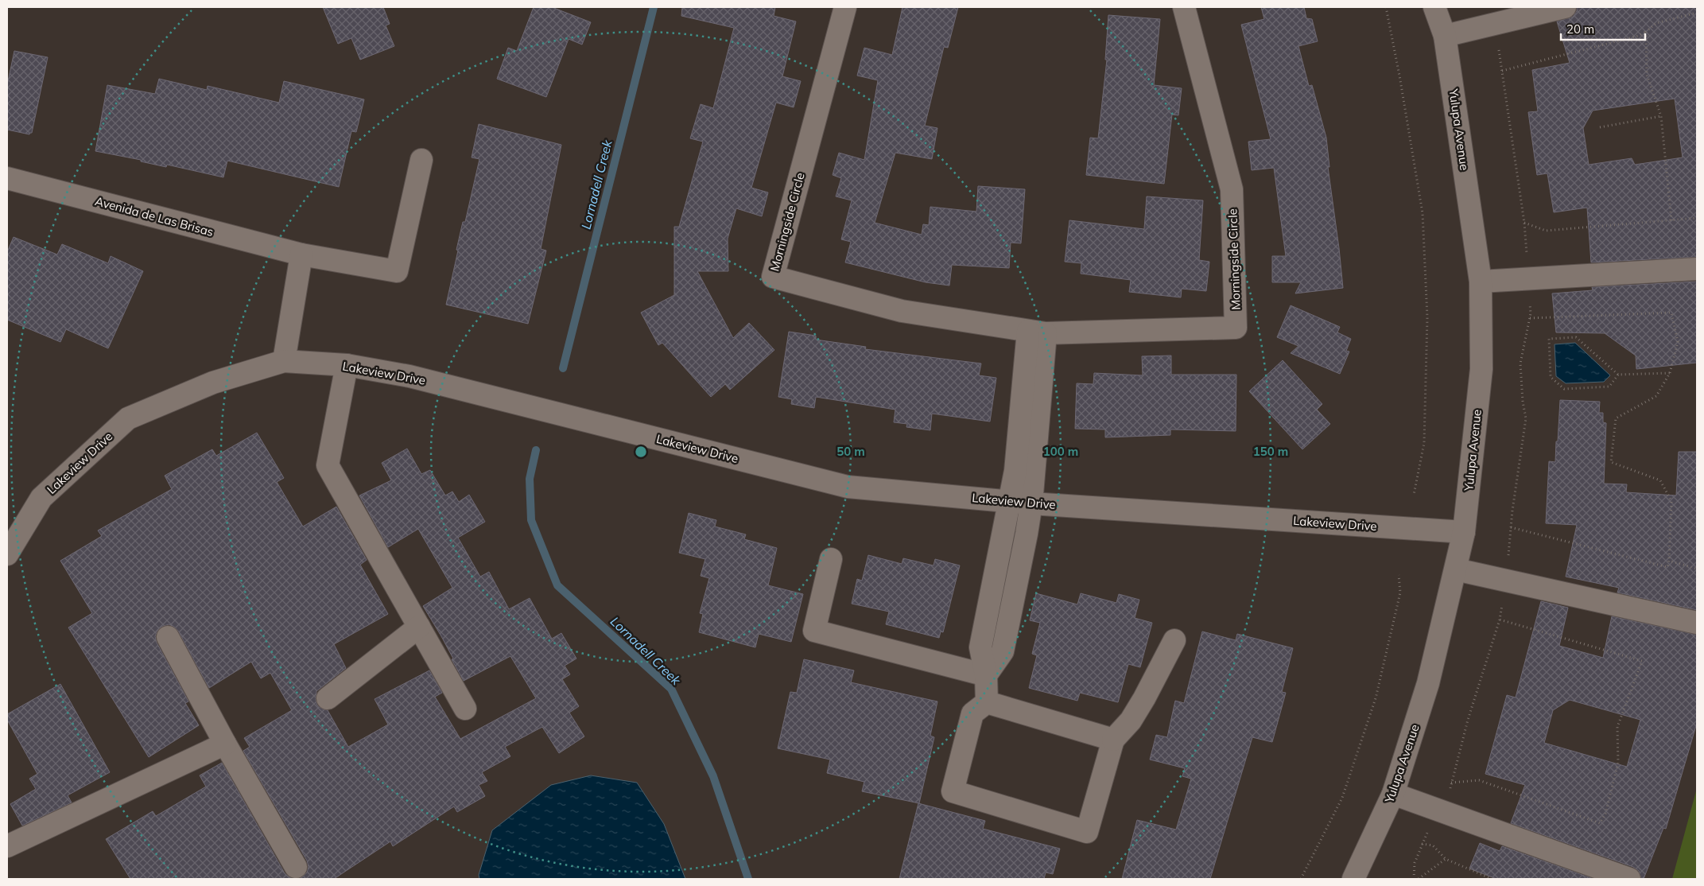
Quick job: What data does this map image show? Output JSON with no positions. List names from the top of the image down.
{
  "streets": {
    "street": [
      "Yulupa Avenue",
      "Avenida de Las Brisas",
      "Morningside Circle",
      "Lakeview Drive"
    ]
  },
  "crossings": [
    ["Yulupa Avenue", "Lakeview Drive"]
  ],
  "water": ["Lornadell Creek"],
  "scale_bar": "20 m",
  "rings": ["50 m", "100 m", "150 m"]
}
